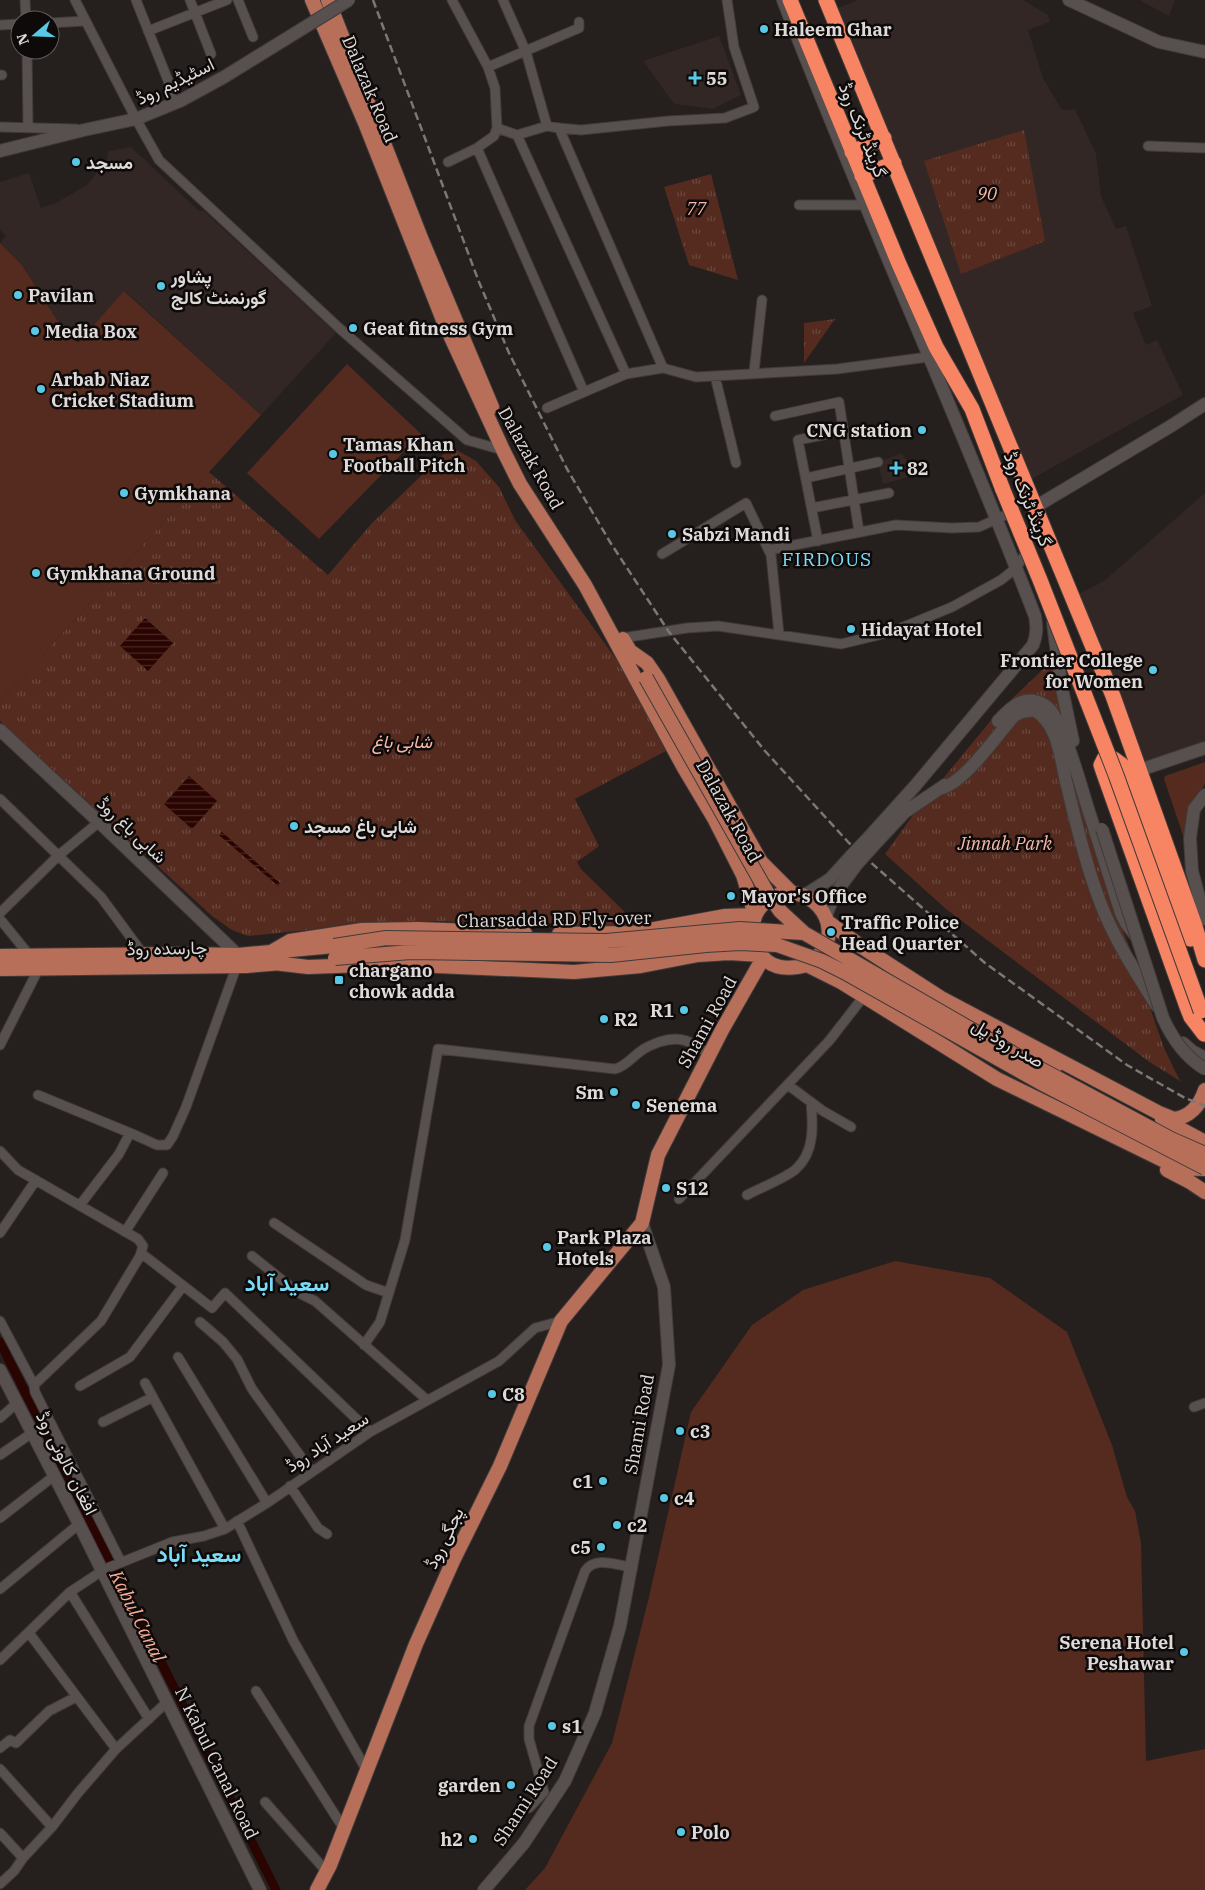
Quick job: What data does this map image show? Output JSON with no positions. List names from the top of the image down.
{
  "streets": {
    "highway": ["گرینڈ ٹرنک روڈ"],
    "main road": [
      "Dalazak Road",
      "Charsadda RD Fly-over",
      "چارسدہ روڈ",
      "Shami Road",
      "صدر روڈ پل",
      "پجگی روڈ"
    ],
    "street": [
      "اسٹیڈیم روڈ",
      "شاہی باغ روڈ",
      "سعید آباد روڈ",
      "افغان کالونی روڈ",
      "N Kabul Canal Road"
    ]
  },
  "crossings": [
    ["Dalazak Road", "Shami Road"],
    ["شاہی باغ روڈ", "چارسدہ روڈ"],
    ["Charsadda RD Fly-over", "چارسدہ روڈ"],
    ["Charsadda RD Fly-over", "صدر روڈ پل"],
    ["Shami Road", "پجگی روڈ"],
    ["سعید آباد روڈ", "افغان کالونی روڈ"],
    ["سعید آباد روڈ", "پجگی روڈ"],
    ["سعید آباد روڈ", "N Kabul Canal Road"],
    ["افغان کالونی روڈ", "N Kabul Canal Road"]
  ],
  "districts": ["FIRDOUS", "سعید آباد", "سعید آباد"],
  "water": ["Kabul Canal"],
  "parks": [
    "90",
    "77",
    "شاہی باغ",
    "Jinnah Park"
  ],
  "places": {
    "other": [
      "Haleem Ghar",
      "مسجد",
      "پشاور گورنمنٹ کالج",
      "Pavilan",
      "Geat fitness Gym",
      "Media Box",
      "Arbab Niaz Cricket Stadium",
      "CNG station",
      "Tamas Khan Football Pitch",
      "Gymkhana",
      "Sabzi Mandi",
      "Gymkhana Ground",
      "Hidayat Hotel",
      "Frontier College for Women",
      "شاہی باغ مسجد",
      "Mayor's Office",
      "Traffic Police Head Quarter",
      "R1",
      "R2",
      "Sm",
      "Senema",
      "S12",
      "Park Plaza Hotels",
      "C8",
      "c3",
      "c1",
      "c4",
      "c2",
      "c5",
      "Serena Hotel Peshawar",
      "s1",
      "garden",
      "Polo",
      "h2"
    ],
    "health": ["55", "82"],
    "transit": ["chargano chowk adda"]
  },
  "north": "left"
}
